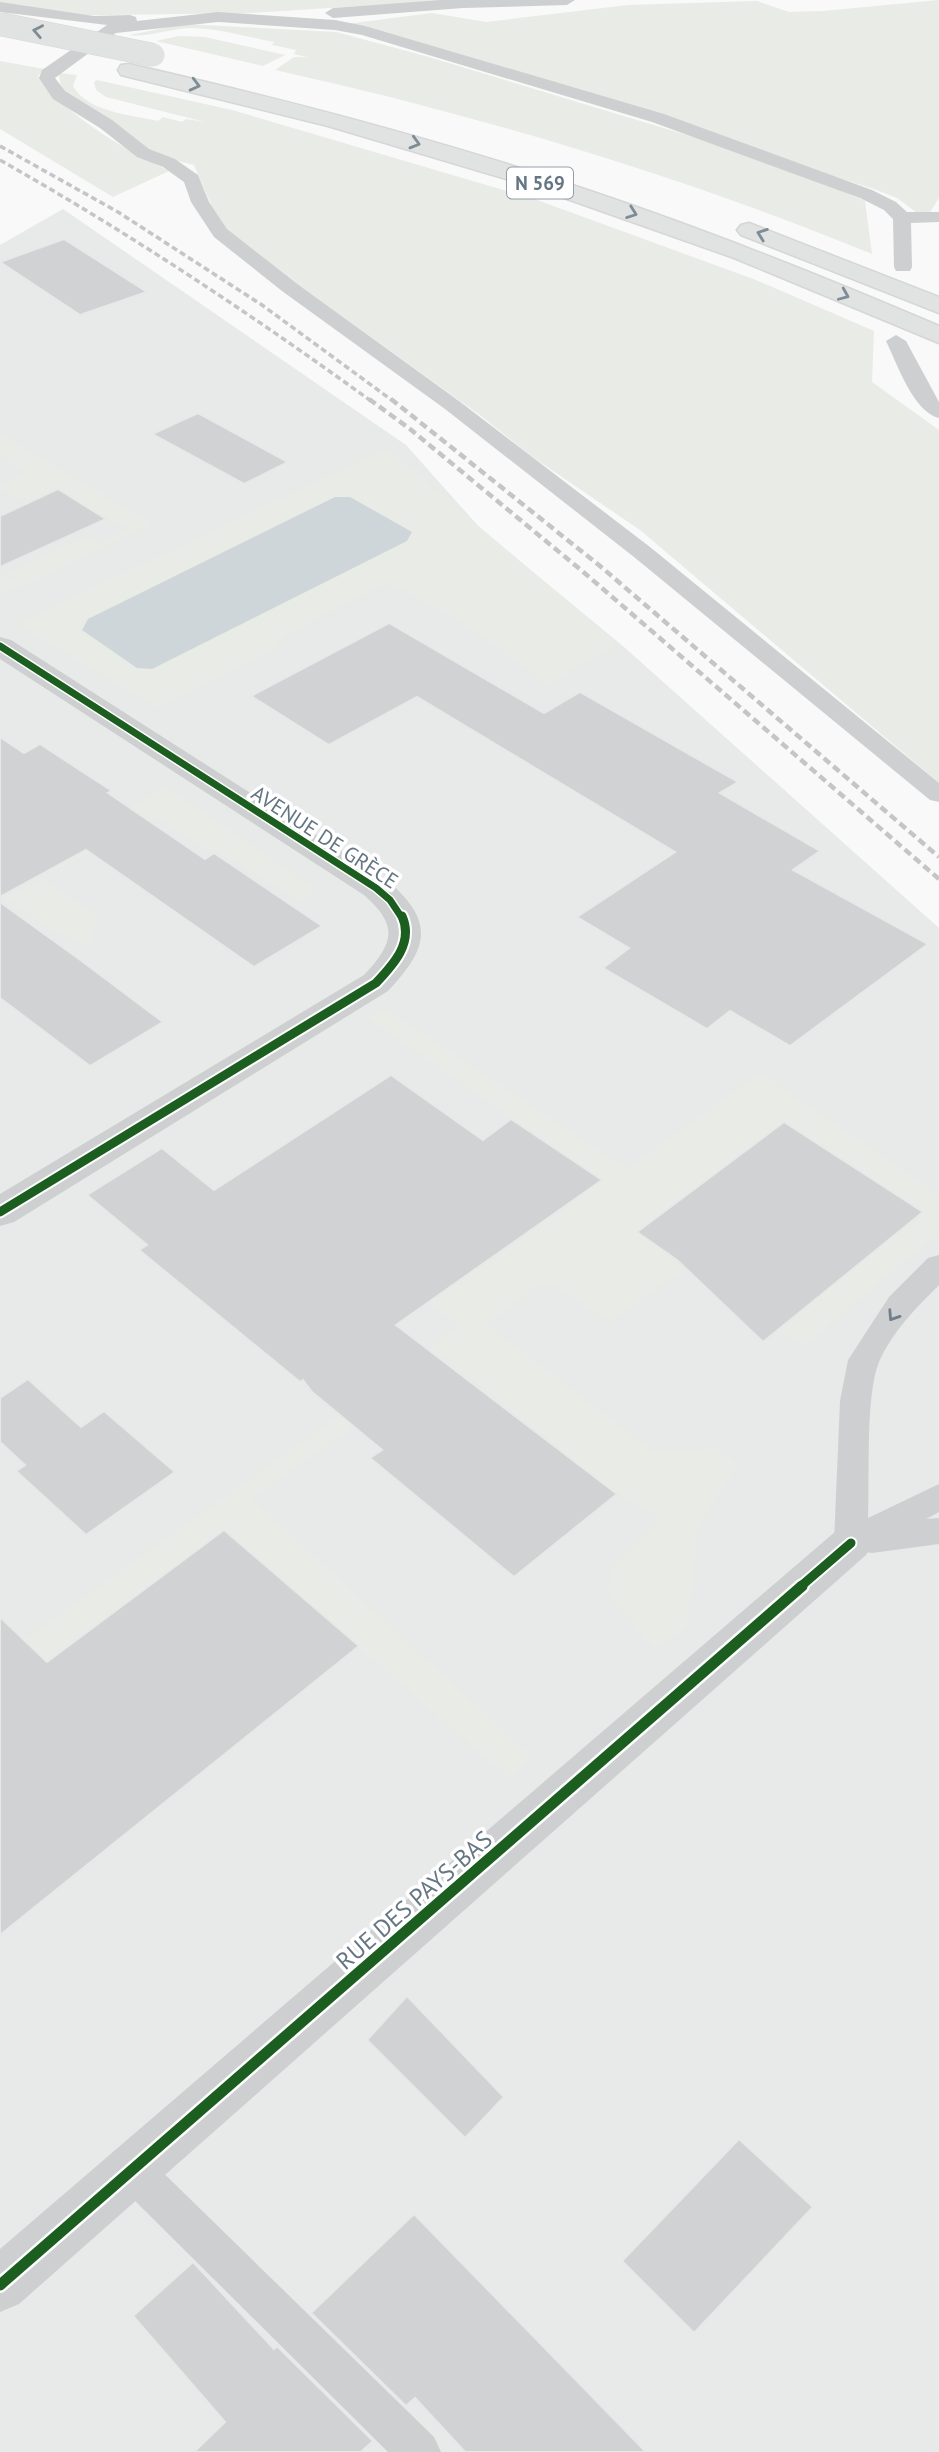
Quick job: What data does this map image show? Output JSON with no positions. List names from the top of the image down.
{
  "streets": {
    "highway": ["N 569"],
    "street": ["AVENUE DE GRÈCE", "RUE DES PAYS-BAS"]
  }
}
